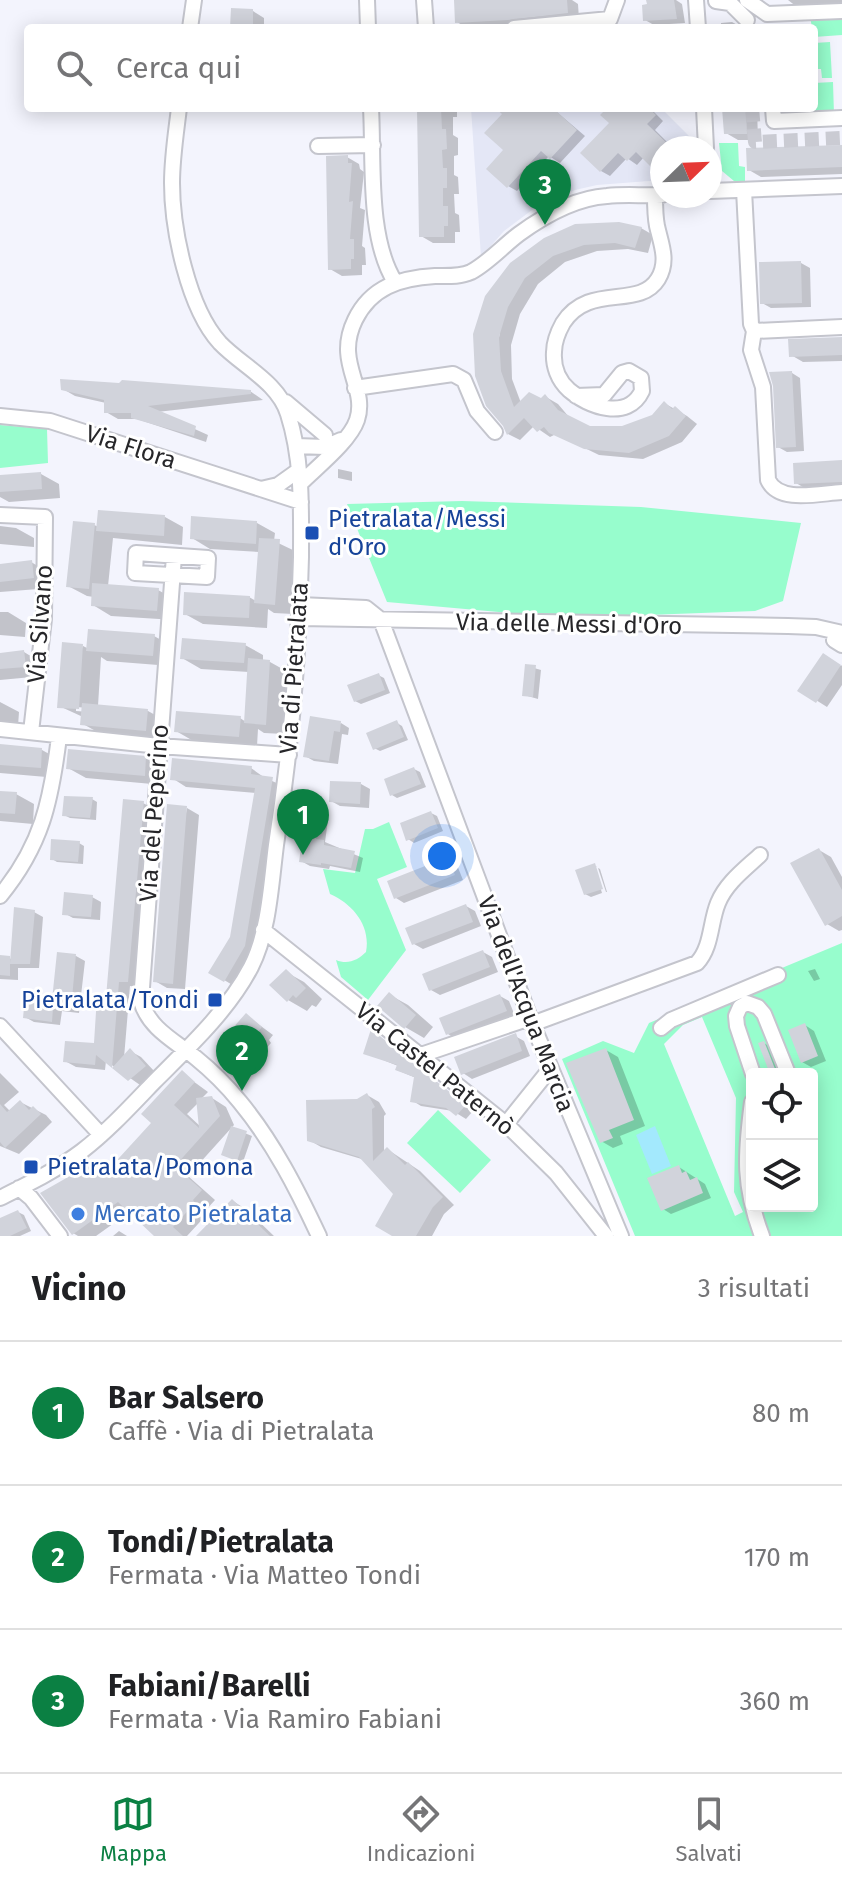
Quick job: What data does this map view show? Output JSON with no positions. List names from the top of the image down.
{
  "streets": {
    "street": [
      "Via Flora",
      "Via Silvano",
      "Via delle Messi d'Oro",
      "Via di Pietralata",
      "Via del Peperino",
      "Via dell'Acqua Marcia",
      "Via Castel Paternò"
    ]
  },
  "crossings": [
    ["Via Flora", "Via di Pietralata"],
    ["Via delle Messi d'Oro", "Via dell'Acqua Marcia"],
    ["Via di Pietralata", "Via del Peperino"],
    ["Via di Pietralata", "Via Castel Paternò"]
  ],
  "places": {
    "transit": ["Pietralata/Messi d'Oro", "Pietralata/Tondi", "Pietralata/Pomona"],
    "other": ["Mercato Pietralata"]
  },
  "north": "top right",
  "page": {
    "search": "Cerca qui",
    "pins": ["3", "1", "2"],
    "heading": ["Vicino", "3 risultati"],
    "list": [
      {
        "mark": "1",
        "name": "Bar Salsero",
        "note": "Caffè · Via di Pietralata",
        "value": "80 m"
      },
      {
        "mark": "2",
        "name": "Tondi/Pietralata",
        "note": "Fermata · Via Matteo Tondi",
        "value": "170 m"
      },
      {
        "mark": "3",
        "name": "Fabiani/Barelli",
        "note": "Fermata · Via Ramiro Fabiani",
        "value": "360 m"
      }
    ],
    "nav": ["Mappa", "Indicazioni", "Salvati"]
  }
}
